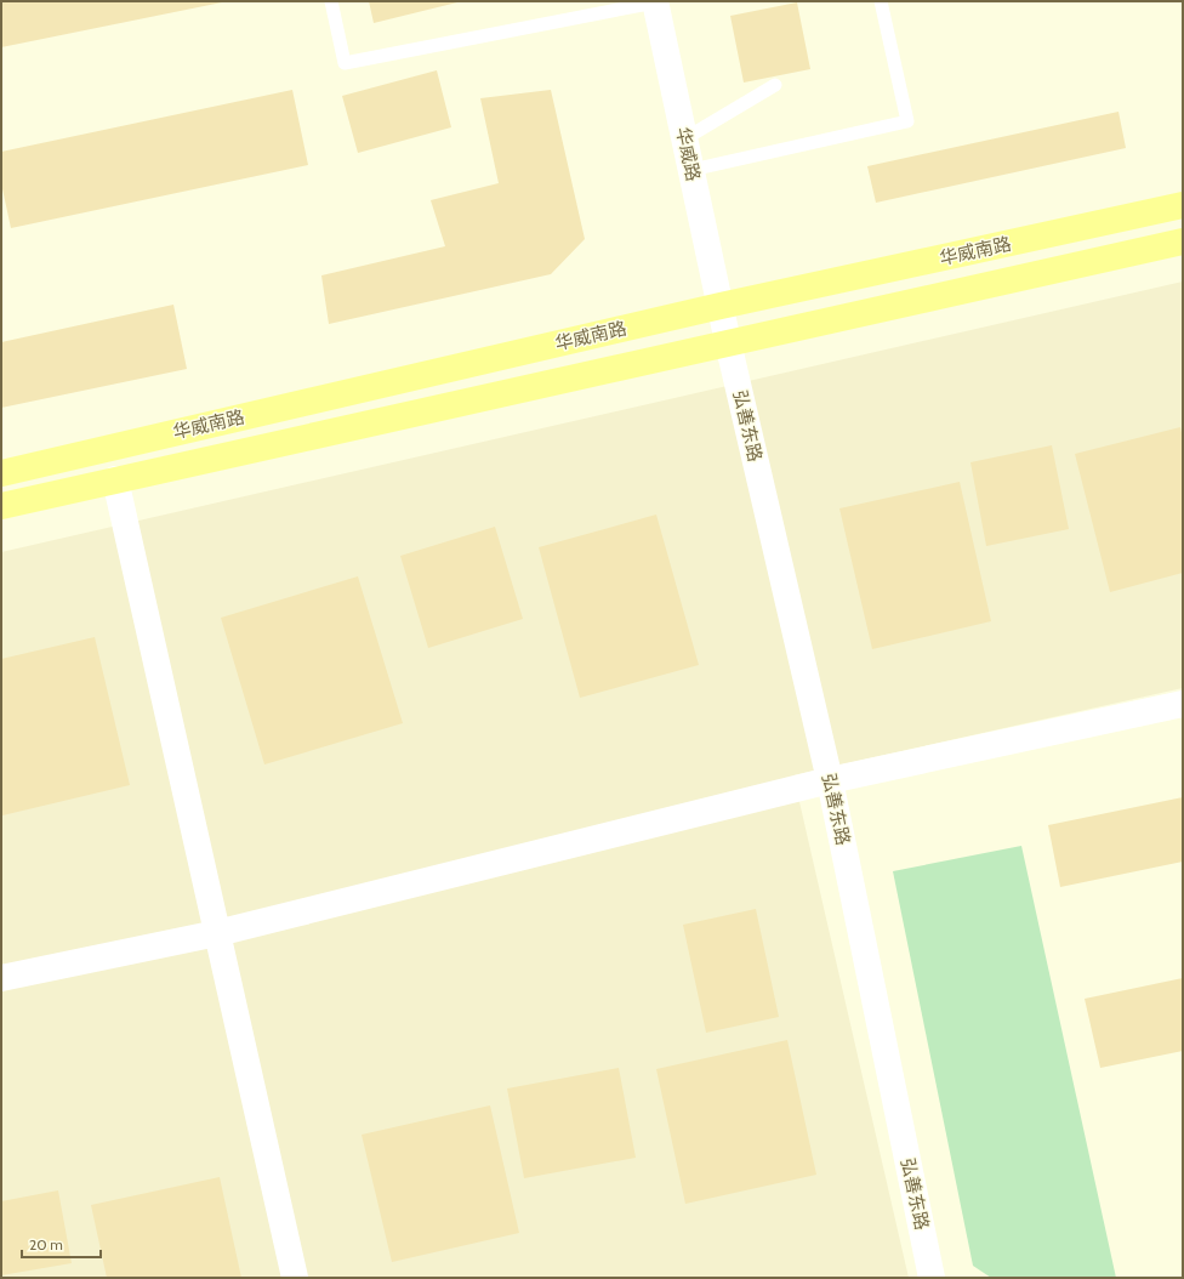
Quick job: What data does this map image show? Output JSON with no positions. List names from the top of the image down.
{
  "streets": {
    "main road": ["华威南路"],
    "street": ["华威路", "弘善东路"]
  },
  "crossings": [
    ["华威路", "华威南路"],
    ["华威路", "弘善东路"],
    ["华威南路", "弘善东路"]
  ],
  "scale_bar": "20 m"
}
